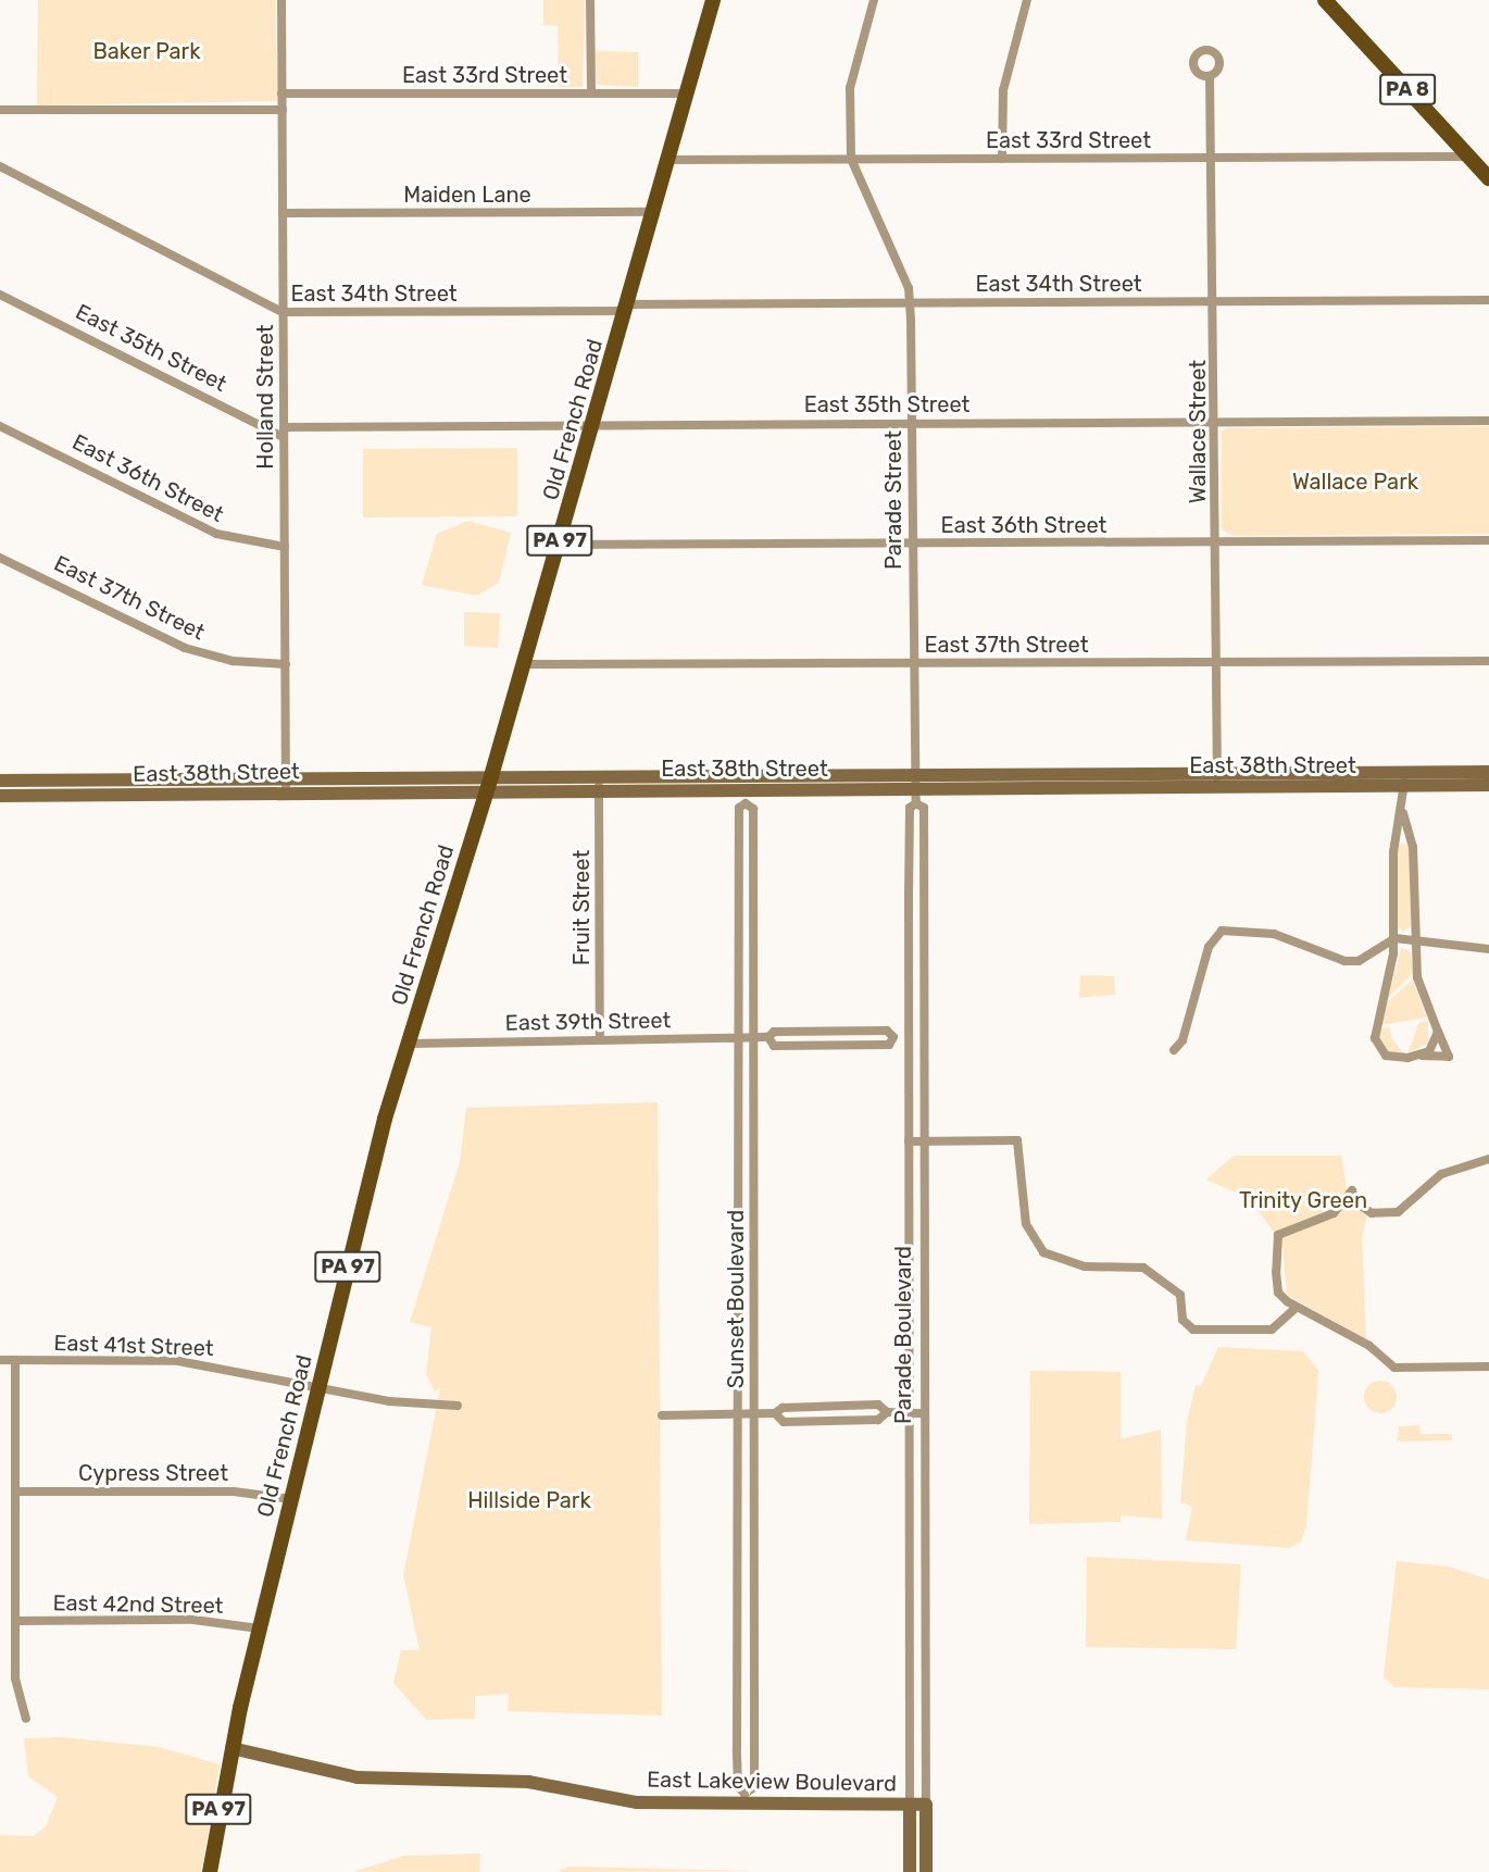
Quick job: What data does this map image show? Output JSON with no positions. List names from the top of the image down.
{
  "streets": {
    "main road": [
      "PA 8",
      "Old French Road",
      "PA 97",
      "East 38th Street",
      "Parade Boulevard",
      "East Lakeview Boulevard"
    ],
    "street": [
      "East 33rd Street",
      "Maiden Lane",
      "East 34th Street",
      "East 35th Street",
      "Holland Street",
      "Wallace Street",
      "East 36th Street",
      "Parade Street",
      "East 37th Street",
      "Fruit Street",
      "East 39th Street",
      "Sunset Boulevard",
      "East 41st Street",
      "Cypress Street",
      "East 42nd Street"
    ]
  },
  "crossings": [
    ["East 33rd Street", "PA 8"],
    ["East 33rd Street", "Holland Street"],
    ["East 33rd Street", "Old French Road"],
    ["East 33rd Street", "Wallace Street"],
    ["East 33rd Street", "Parade Street"],
    ["Maiden Lane", "Holland Street"],
    ["Maiden Lane", "Old French Road"],
    ["East 34th Street", "Holland Street"],
    ["East 34th Street", "Old French Road"],
    ["East 34th Street", "Wallace Street"],
    ["East 34th Street", "Parade Street"],
    ["East 35th Street", "Holland Street"],
    ["East 35th Street", "Old French Road"],
    ["East 35th Street", "Wallace Street"],
    ["East 35th Street", "Parade Street"],
    ["Holland Street", "East 36th Street"],
    ["Holland Street", "East 37th Street"],
    ["Holland Street", "East 38th Street"],
    ["Old French Road", "East 36th Street"],
    ["Old French Road", "East 37th Street"],
    ["Old French Road", "East 38th Street"],
    ["Old French Road", "East 39th Street"],
    ["Old French Road", "East 41st Street"],
    ["Old French Road", "Cypress Street"],
    ["Old French Road", "East 42nd Street"],
    ["Old French Road", "East Lakeview Boulevard"],
    ["Wallace Street", "East 36th Street"],
    ["Wallace Street", "East 37th Street"],
    ["Wallace Street", "East 38th Street"],
    ["East 36th Street", "Parade Street"],
    ["Parade Street", "East 37th Street"],
    ["Parade Street", "East 38th Street"],
    ["Parade Street", "Parade Boulevard"],
    ["East 38th Street", "Fruit Street"],
    ["East 38th Street", "Sunset Boulevard"],
    ["East 38th Street", "Parade Boulevard"],
    ["Fruit Street", "East 39th Street"],
    ["East 39th Street", "Sunset Boulevard"],
    ["East 39th Street", "Parade Boulevard"],
    ["Sunset Boulevard", "East Lakeview Boulevard"],
    ["Parade Boulevard", "East Lakeview Boulevard"]
  ],
  "parks": [
    "Baker Park",
    "Wallace Park",
    "Trinity Green",
    "Hillside Park"
  ]
}
